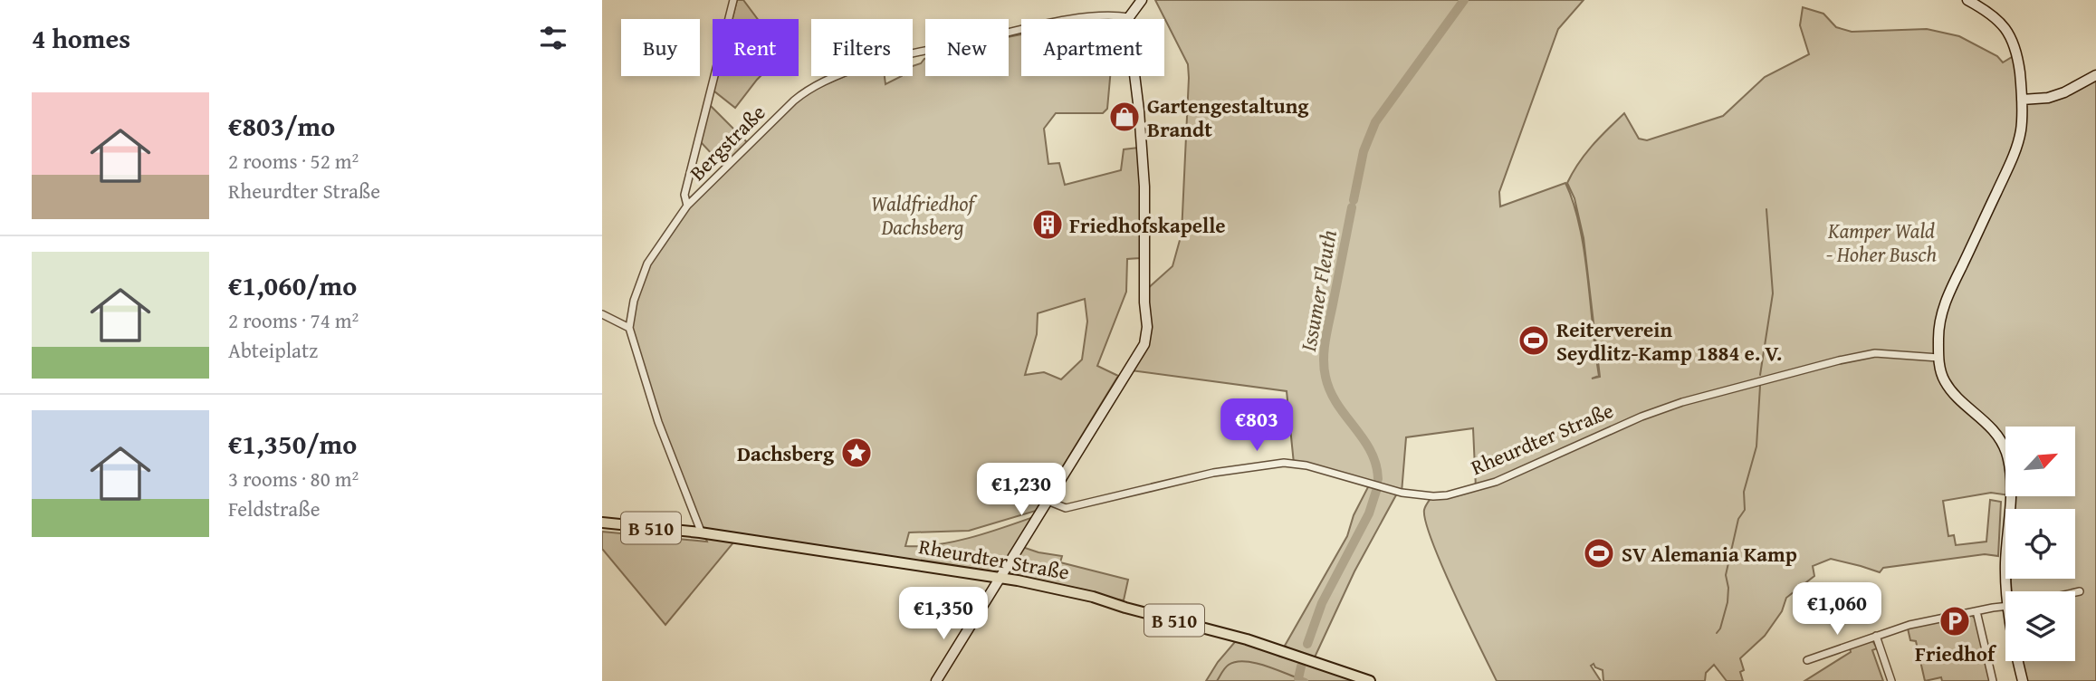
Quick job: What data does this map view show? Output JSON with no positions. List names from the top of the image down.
{
  "streets": {
    "main road": ["Rheurdter Straße", "B 510"],
    "street": ["Bergstraße"]
  },
  "crossings": [
    ["Bergstraße", "Rheurdter Straße"]
  ],
  "water": ["Issumer Fleuth"],
  "parks": ["Waldfriedhof Dachsberg", "Kamper Wald - Hoher Busch"],
  "places": {
    "shop": ["Gartengestaltung Brandt"],
    "building": ["Friedhofskapelle"],
    "sports": ["Reiterverein Seydlitz-Kamp 1884 e. V.", "SV Alemania Kamp"],
    "place": ["Dachsberg"],
    "parking": ["Friedhof"]
  },
  "north": "top right",
  "page": {
    "heading": "4 homes",
    "chip": [
      "Buy",
      "Rent",
      "Filters",
      "New",
      "Apartment"
    ],
    "list": [
      {
        "name": "€803/mo",
        "note": "2 rooms · 52 m² · Rheurdter Straße"
      },
      {
        "name": "€1,060/mo",
        "note": "2 rooms · 74 m² · Abteiplatz"
      },
      {
        "name": "€1,350/mo",
        "note": "3 rooms · 80 m² · Feldstraße"
      }
    ],
    "price": [
      "€803",
      "€1,230",
      "€1,060",
      "€1,350"
    ]
  }
}
